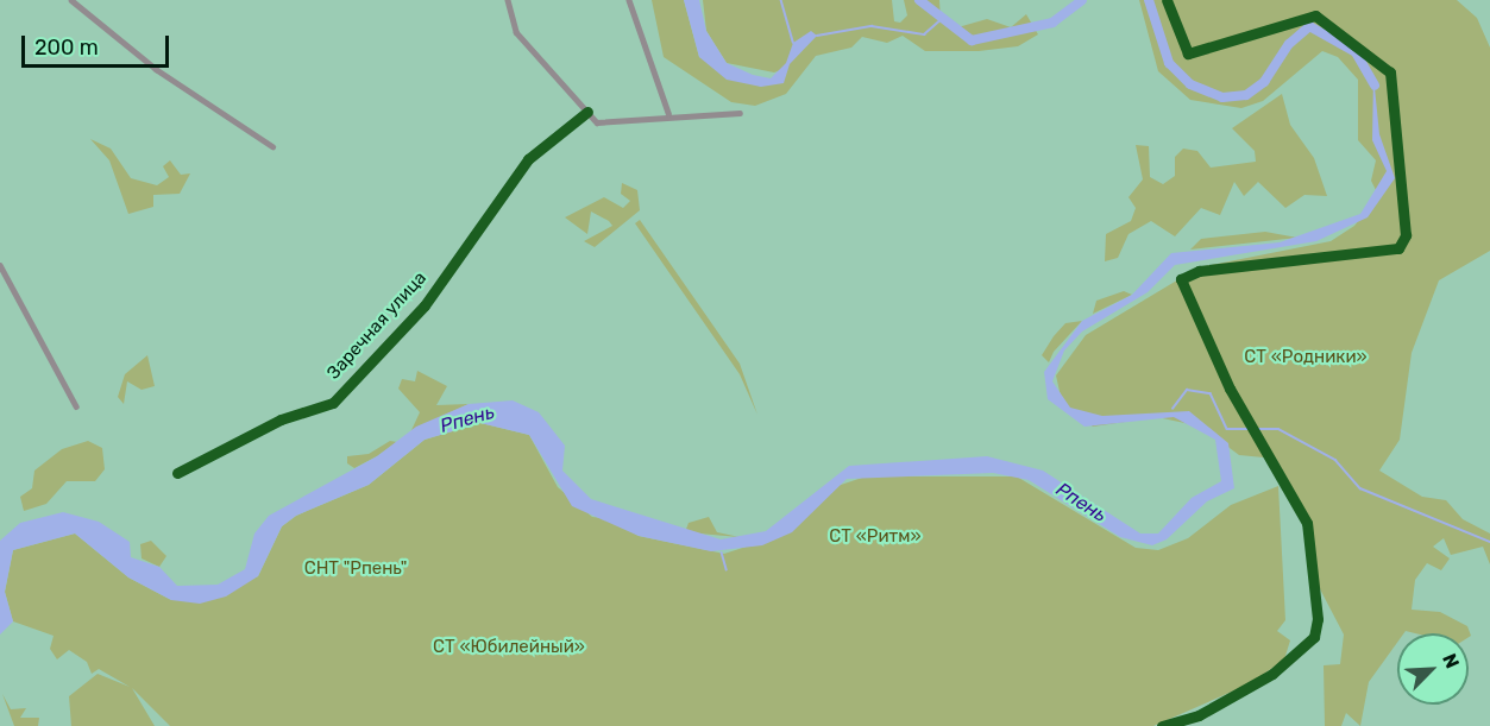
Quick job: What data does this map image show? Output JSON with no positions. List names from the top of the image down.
{
  "streets": {
    "street": ["Заречная улица"]
  },
  "water": ["Рпень"],
  "parks": [
    "СТ «Родники»",
    "СТ «Ритм»",
    "СНТ \"Рпень\"",
    "СТ «Юбилейный»"
  ],
  "scale_bar": "200 m",
  "north": "top right"
}
